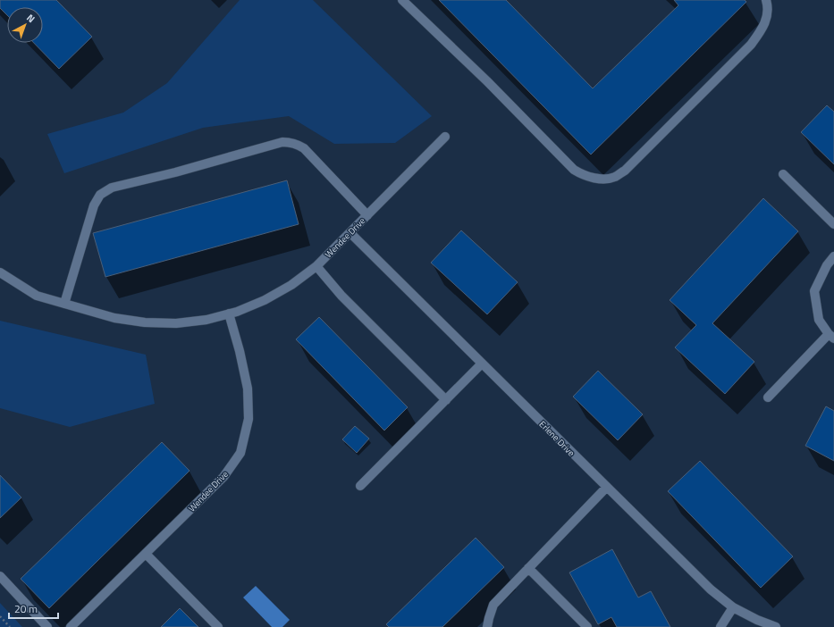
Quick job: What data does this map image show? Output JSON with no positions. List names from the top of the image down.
{
  "streets": {
    "street": ["Wendee Drive", "Erlene Drive"]
  },
  "crossings": [
    ["Wendee Drive", "Erlene Drive"]
  ],
  "scale_bar": "20 m",
  "north": "top right"
}
